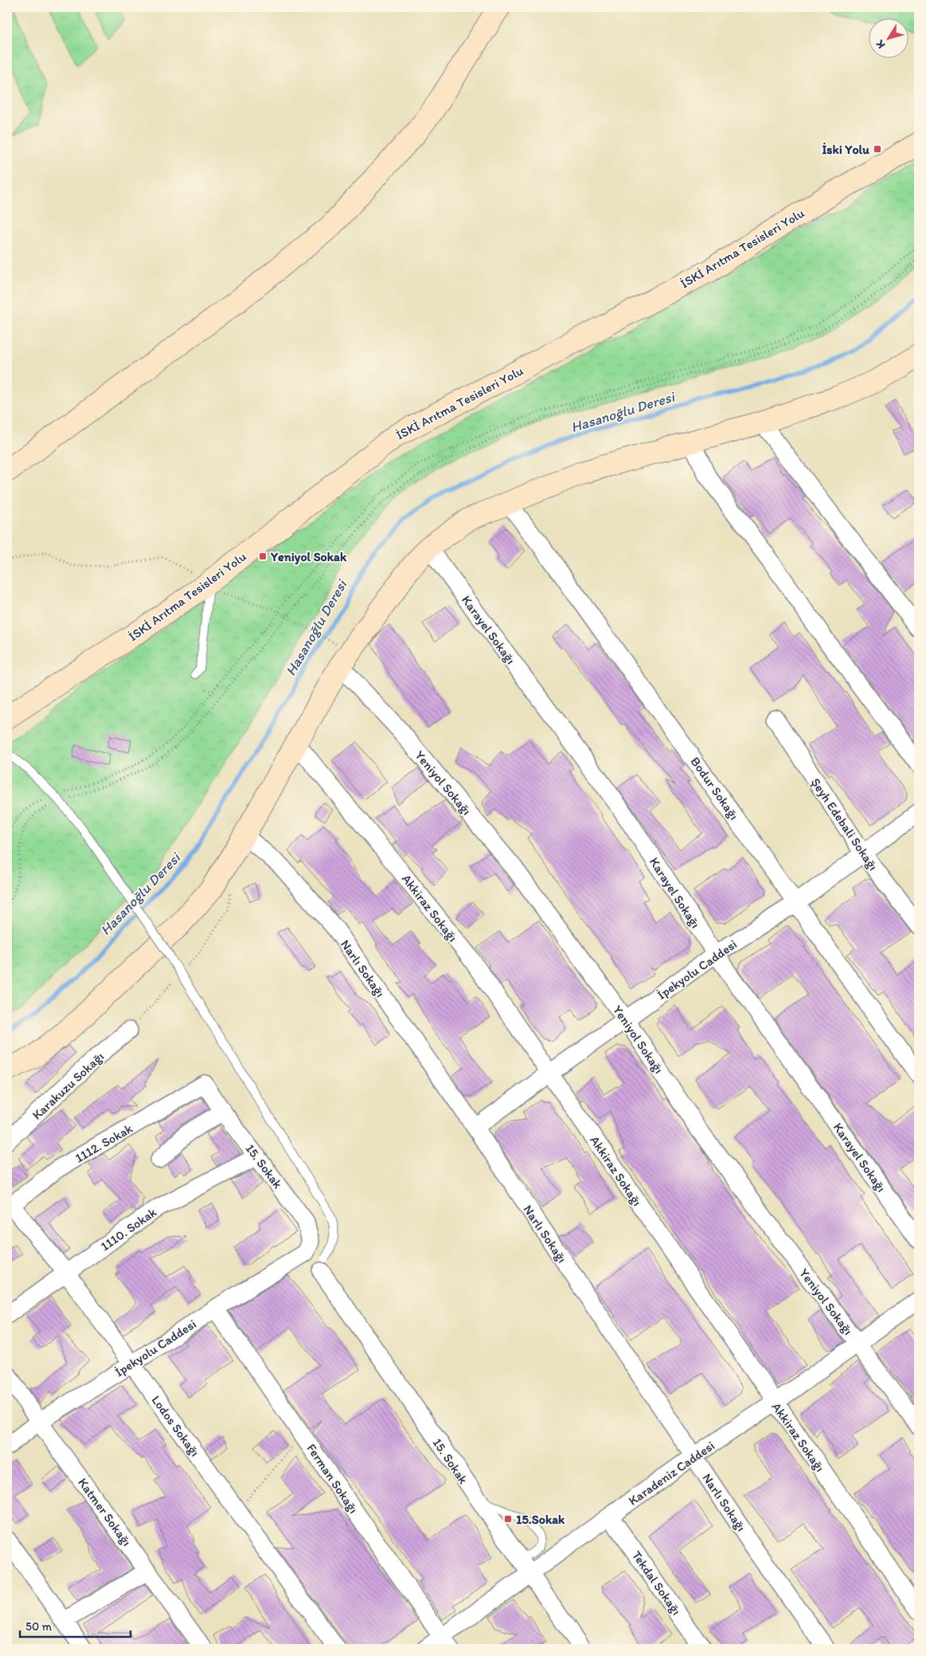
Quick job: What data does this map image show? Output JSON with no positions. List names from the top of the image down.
{
  "streets": {
    "street": [
      "İSKİ Arıtma Tesisleri Yolu",
      "Karayel Sokağı",
      "Yeniyol Sokağı",
      "Bodur Sokağı",
      "Şeyh Edebali Sokağı",
      "Akkiraz Sokağı",
      "Narlı Sokağı",
      "İpekyolu Caddesi",
      "Karakuzu Sokağı",
      "1112. Sokak",
      "15. Sokak",
      "1110. Sokak",
      "Lodos Sokağı",
      "Karadeniz Caddesi",
      "Ferman Sokağı",
      "Katmer Sokağı",
      "Tekdal Sokağı"
    ]
  },
  "crossings": [
    ["Karayel Sokağı", "İpekyolu Caddesi"],
    ["Yeniyol Sokağı", "İpekyolu Caddesi"],
    ["Yeniyol Sokağı", "Karadeniz Caddesi"],
    ["Bodur Sokağı", "İpekyolu Caddesi"],
    ["Şeyh Edebali Sokağı", "İpekyolu Caddesi"],
    ["Akkiraz Sokağı", "İpekyolu Caddesi"],
    ["Akkiraz Sokağı", "Karadeniz Caddesi"],
    ["Narlı Sokağı", "İpekyolu Caddesi"],
    ["Narlı Sokağı", "Karadeniz Caddesi"],
    ["İpekyolu Caddesi", "15. Sokak"],
    ["İpekyolu Caddesi", "Lodos Sokağı"],
    ["İpekyolu Caddesi", "Ferman Sokağı"],
    ["İpekyolu Caddesi", "Katmer Sokağı"],
    ["1112. Sokak", "15. Sokak"],
    ["1112. Sokak", "Lodos Sokağı"],
    ["15. Sokak", "1110. Sokak"],
    ["15. Sokak", "Karadeniz Caddesi"],
    ["1110. Sokak", "Lodos Sokağı"],
    ["Karadeniz Caddesi", "Ferman Sokağı"],
    ["Karadeniz Caddesi", "Tekdal Sokağı"]
  ],
  "water": ["Hasanoğlu Deresi"],
  "places": {
    "transit": ["İski Yolu", "Yeniyol Sokak", "15.Sokak"]
  },
  "scale_bar": "50 m",
  "north": "bottom left"
}
